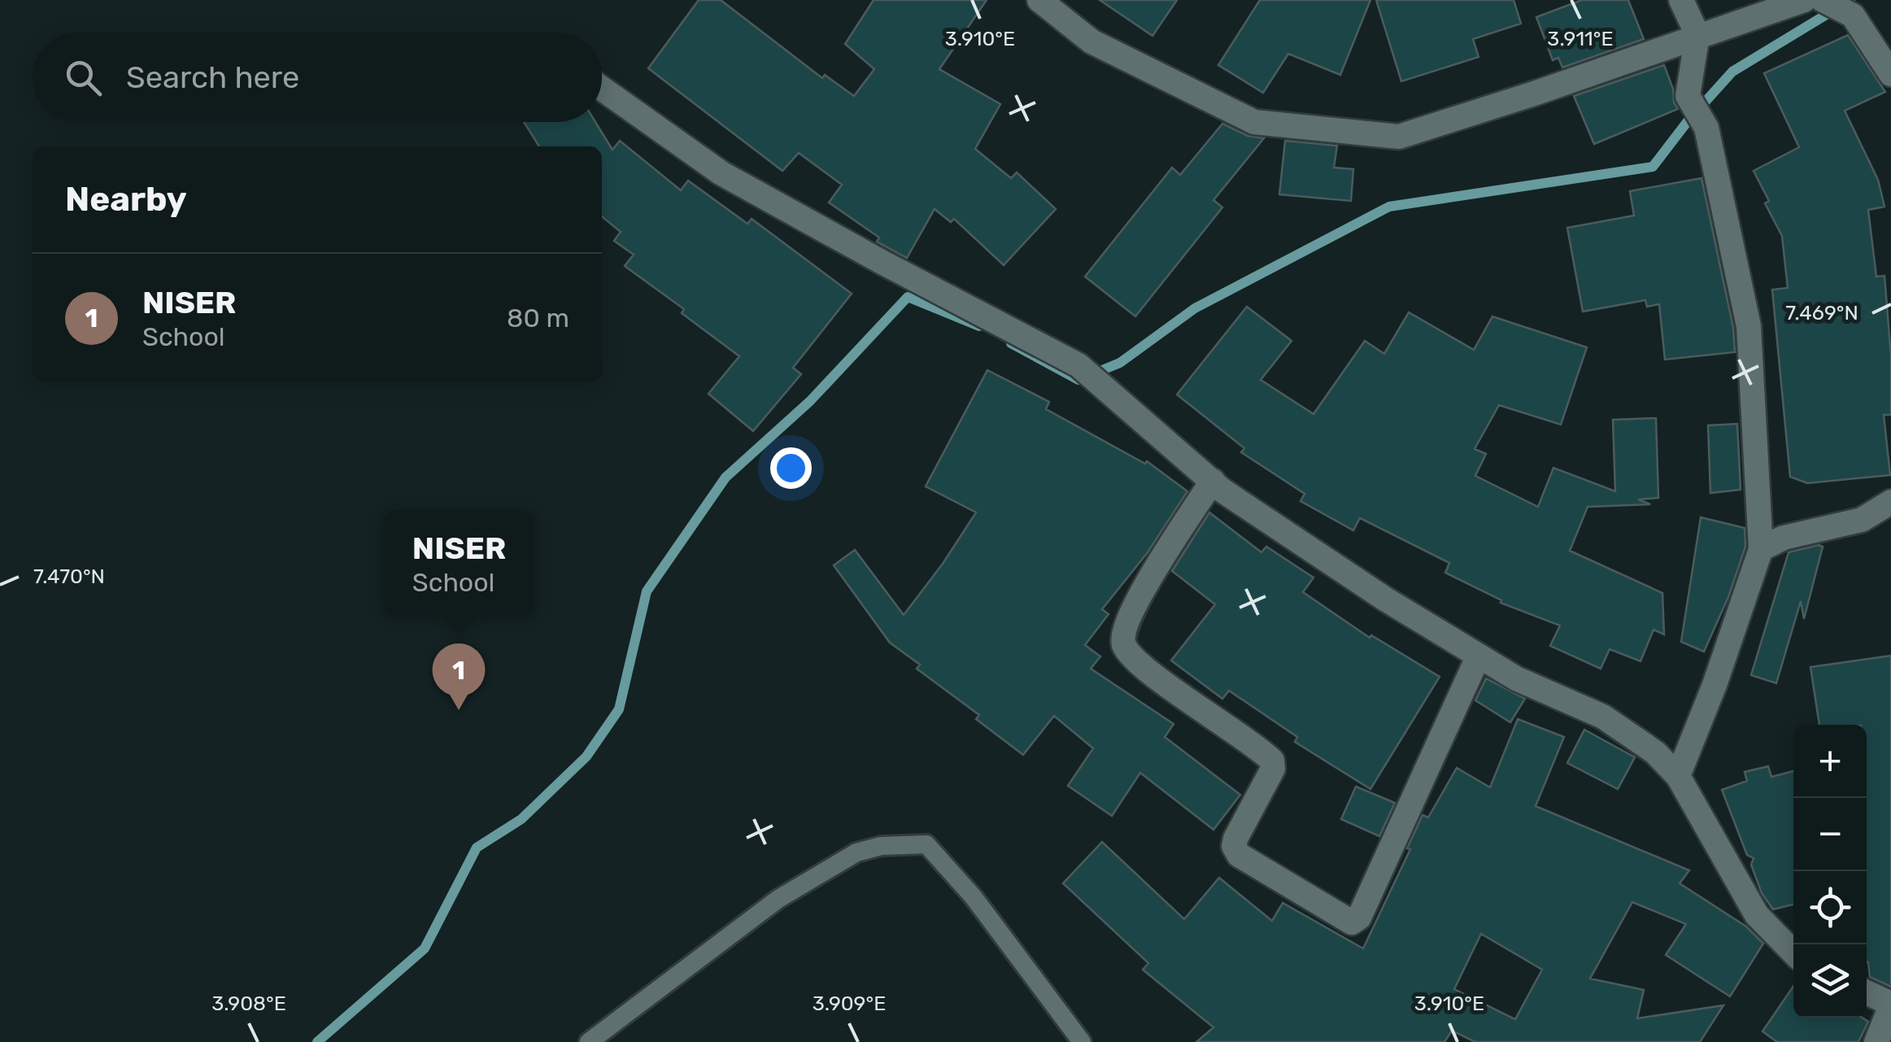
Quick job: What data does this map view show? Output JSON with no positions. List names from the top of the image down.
{
  "page": {
    "search": "Search here",
    "heading": "Nearby",
    "list": [
      {
        "mark": "1",
        "name": "NISER",
        "note": "School",
        "value": "80 m"
      }
    ],
    "popup": ["NISER", "School"],
    "pins": "1",
    "map_buttons": ["+", "−"]
  },
  "coordinates": [
    "3.910°E",
    "3.911°E",
    "7.469°N",
    "7.470°N",
    "3.908°E",
    "3.909°E"
  ]
}
